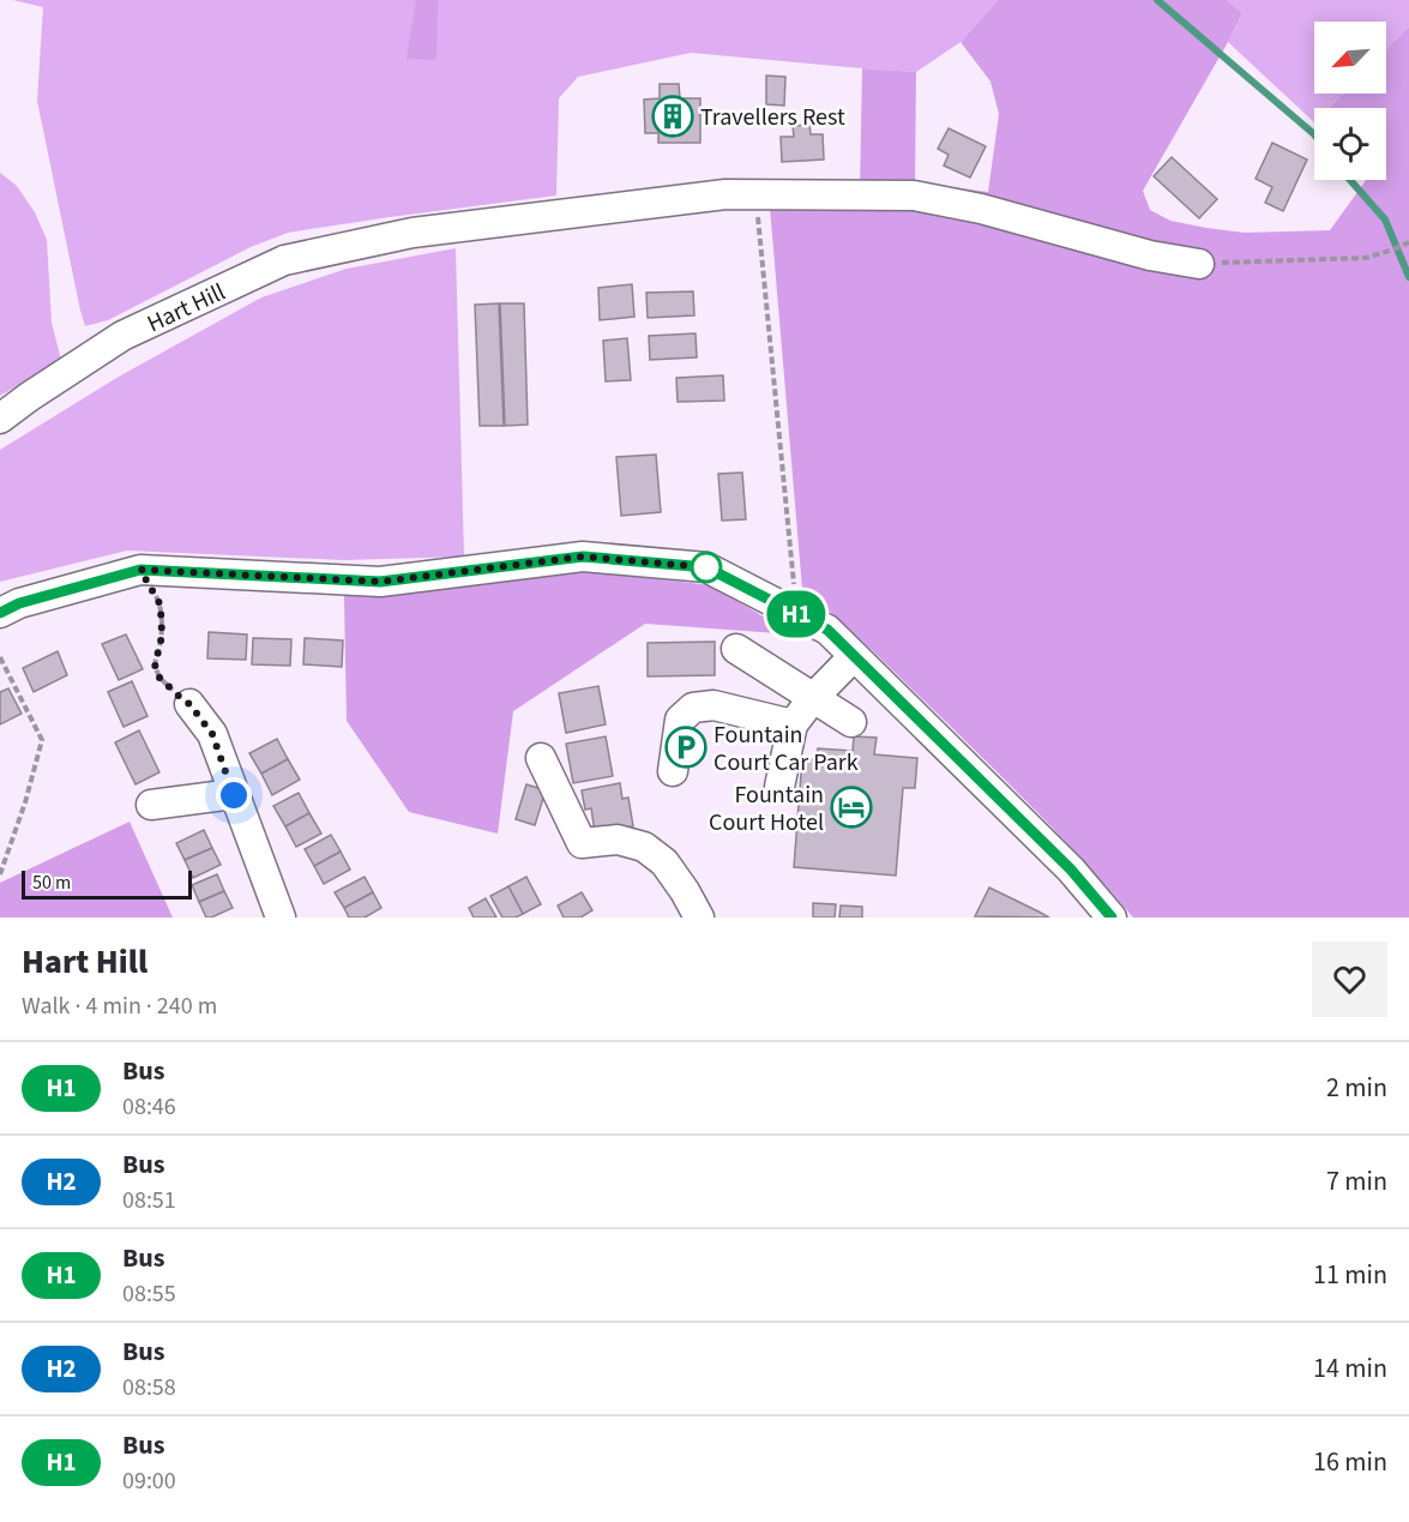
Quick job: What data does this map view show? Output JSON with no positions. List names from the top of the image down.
{
  "streets": {
    "street": ["Hart Hill"]
  },
  "places": {
    "building": ["Travellers Rest"],
    "parking": ["Fountain Court Car Park"],
    "hotel": ["Fountain Court Hotel"]
  },
  "lines": ["bus line H1"],
  "scale_bar": "50 m",
  "north": "bottom left",
  "page": {
    "on_map": "H1",
    "scale": "50 m",
    "heading": ["Hart Hill", "Walk · 4 min · 240 m"],
    "list": [
      {
        "mark": "H1",
        "name": "Bus",
        "note": "08:46",
        "value": "2 min"
      },
      {
        "mark": "H2",
        "name": "Bus",
        "note": "08:51",
        "value": "7 min"
      },
      {
        "mark": "H1",
        "name": "Bus",
        "note": "08:55",
        "value": "11 min"
      },
      {
        "mark": "H2",
        "name": "Bus",
        "note": "08:58",
        "value": "14 min"
      },
      {
        "mark": "H1",
        "name": "Bus",
        "note": "09:00",
        "value": "16 min"
      }
    ]
  }
}
